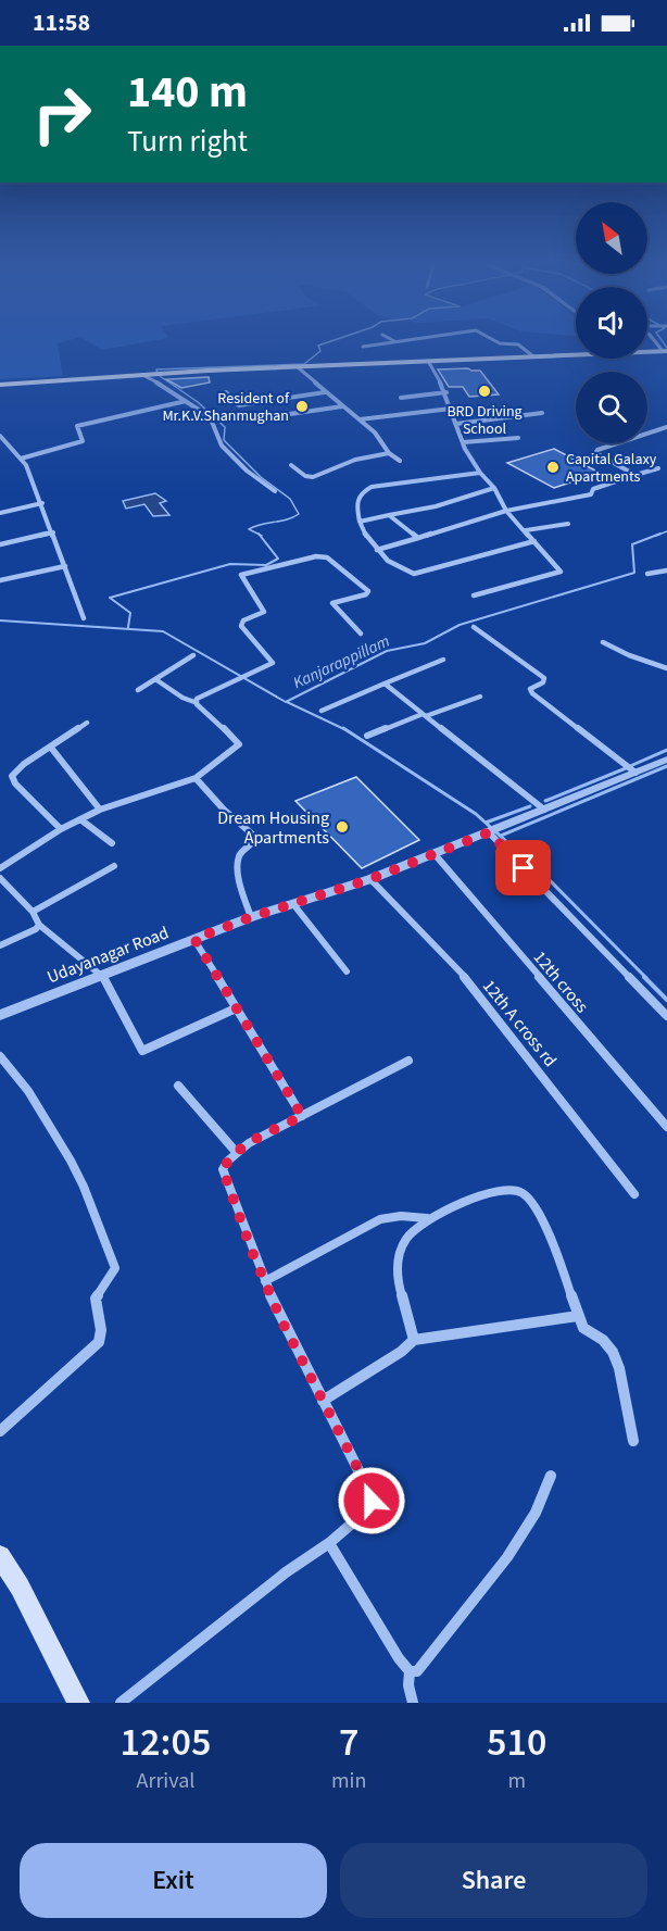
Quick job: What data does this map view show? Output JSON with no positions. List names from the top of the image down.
{
  "streets": {
    "street": ["Udayanagar Road", "12th cross", "12th A cross rd"]
  },
  "crossings": [
    ["Udayanagar Road", "12th cross"],
    ["Udayanagar Road", "12th A cross rd"]
  ],
  "water": ["Kanjarappillam"],
  "places": [
    "BRD Driving School",
    "Resident of Mr.K.V.Shanmughan",
    "Capital Galaxy Apartments",
    "Dream Housing Apartments"
  ],
  "north": "top left",
  "page": {
    "status": "11:58",
    "turn": ["140 m", "Turn right"],
    "eta": [
      "12:05",
      "Arrival",
      "7",
      "min",
      "510",
      "m"
    ],
    "buttons": ["Exit", "Share"]
  }
}
